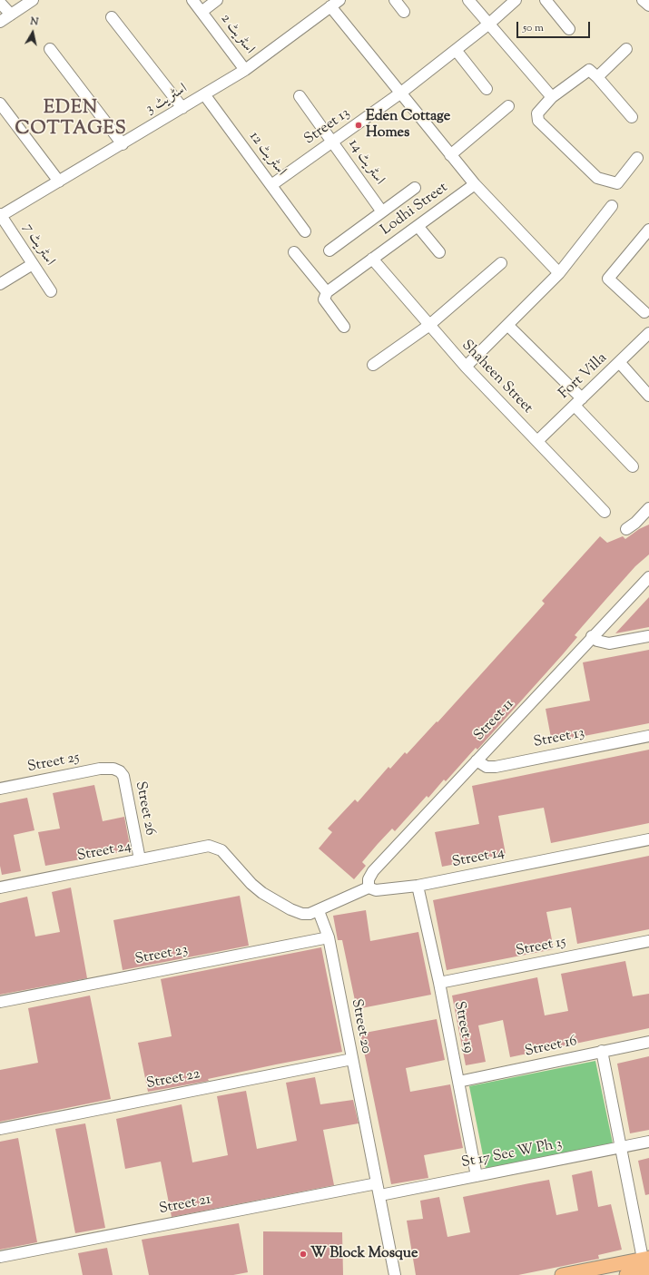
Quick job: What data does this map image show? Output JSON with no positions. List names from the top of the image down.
{
  "streets": {
    "street": [
      "اسٹریٹ 2",
      "اسٹریٹ 3",
      "Street 13",
      "اسٹریٹ 12",
      "اسٹریٹ 14",
      "Lodhi Street",
      "اسٹریٹ 7",
      "Fort Villa",
      "Shaheen Street",
      "Street 11",
      "Street 25",
      "Street 26",
      "Street 24",
      "Street 14",
      "Street 15",
      "Street 23",
      "Street 20",
      "Street 19",
      "Street 16",
      "Street 22",
      "St 17 Sec W Ph 3",
      "Street 21"
    ]
  },
  "crossings": [
    ["اسٹریٹ 2", "اسٹریٹ 3"],
    ["اسٹریٹ 3", "اسٹریٹ 12"],
    ["اسٹریٹ 3", "اسٹریٹ 7"],
    ["Street 13", "اسٹریٹ 12"],
    ["Street 13", "اسٹریٹ 14"],
    ["Street 13", "Street 11"],
    ["Lodhi Street", "Shaheen Street"],
    ["Fort Villa", "Shaheen Street"],
    ["Street 11", "Street 14"],
    ["Street 25", "Street 26"],
    ["Street 26", "Street 24"],
    ["Street 24", "Street 20"],
    ["Street 14", "Street 19"],
    ["Street 15", "Street 19"],
    ["Street 23", "Street 20"],
    ["Street 20", "Street 22"],
    ["Street 20", "St 17 Sec W Ph 3"],
    ["Street 20", "Street 21"],
    ["Street 19", "Street 16"],
    ["Street 19", "St 17 Sec W Ph 3"]
  ],
  "districts": ["EDEN COTTAGES"],
  "places": ["Eden Cottage Homes", "W Block Mosque"],
  "scale_bar": "50 m",
  "north": "top"
}
